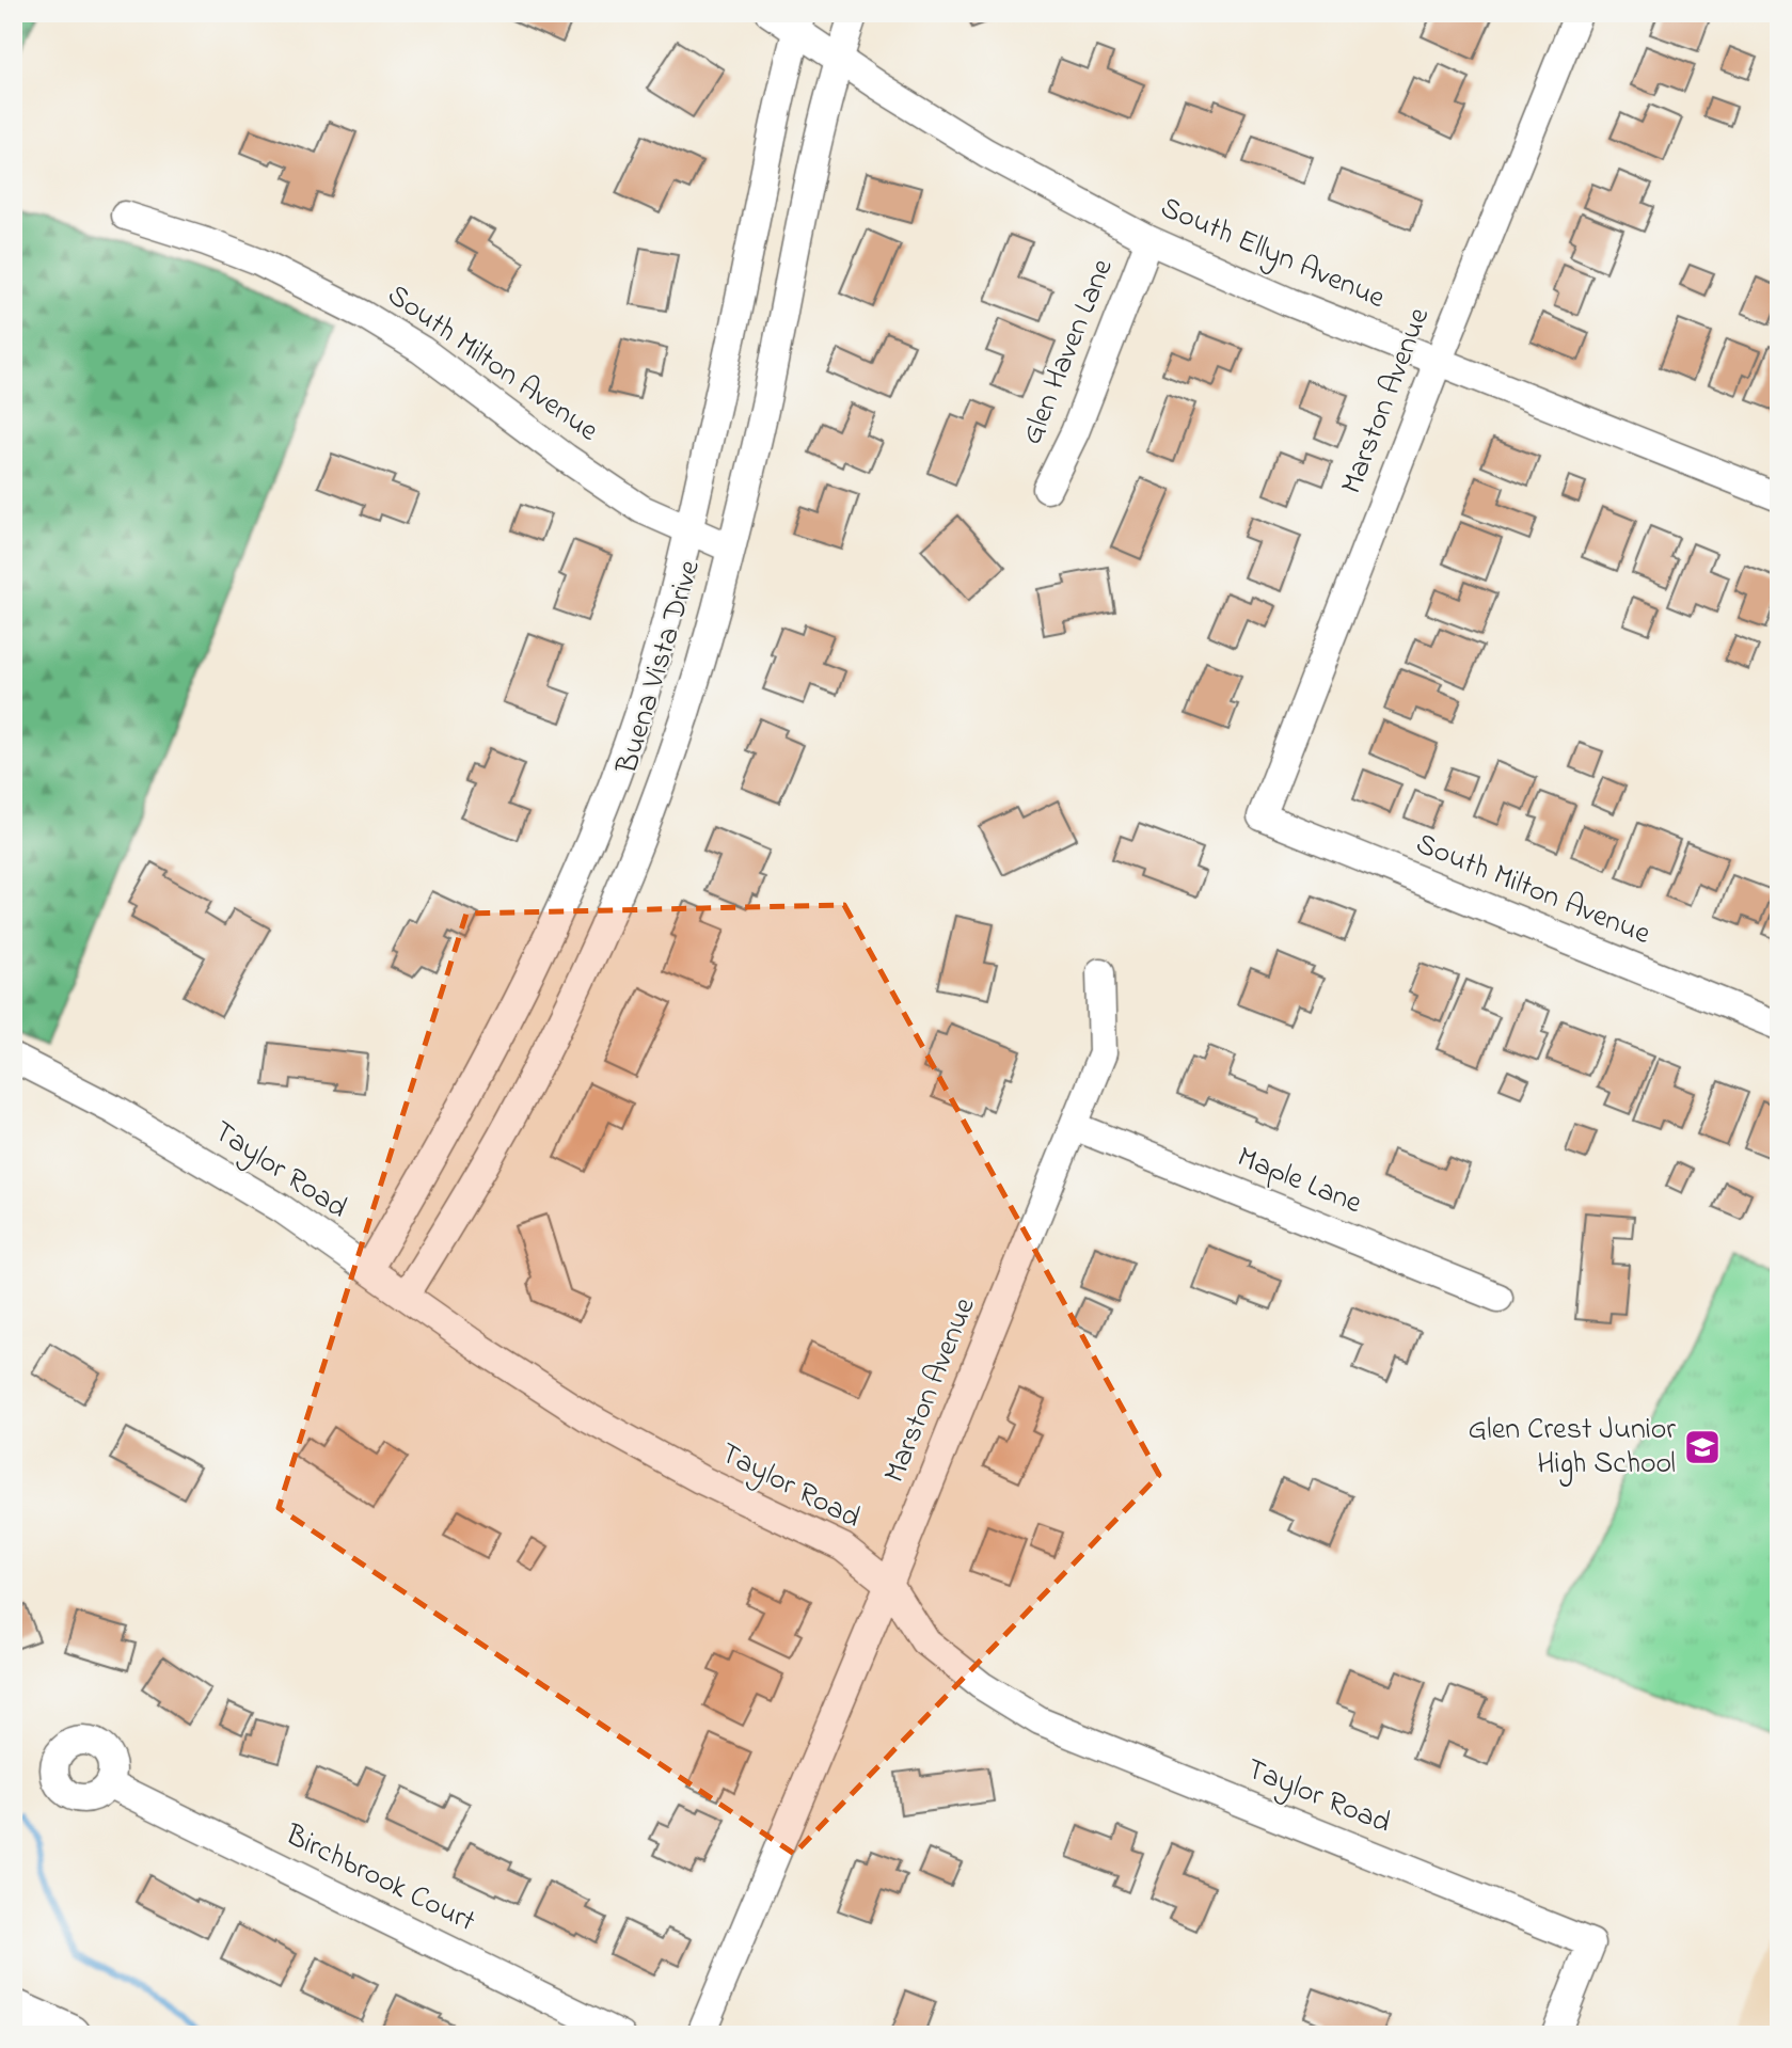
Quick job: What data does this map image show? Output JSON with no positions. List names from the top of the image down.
{
  "streets": {
    "street": [
      "South Ellyn Avenue",
      "Glen Haven Lane",
      "South Milton Avenue",
      "Marston Avenue",
      "Buena Vista Drive",
      "Taylor Road",
      "Maple Lane",
      "Birchbrook Court"
    ]
  },
  "crossings": [
    ["South Ellyn Avenue", "Glen Haven Lane"],
    ["South Ellyn Avenue", "Marston Avenue"],
    ["South Ellyn Avenue", "Buena Vista Drive"],
    ["South Milton Avenue", "Marston Avenue"],
    ["South Milton Avenue", "Buena Vista Drive"],
    ["Marston Avenue", "Taylor Road"],
    ["Marston Avenue", "Maple Lane"],
    ["Buena Vista Drive", "Taylor Road"]
  ],
  "places": {
    "school or university": ["Glen Crest Junior High School"]
  }
}
